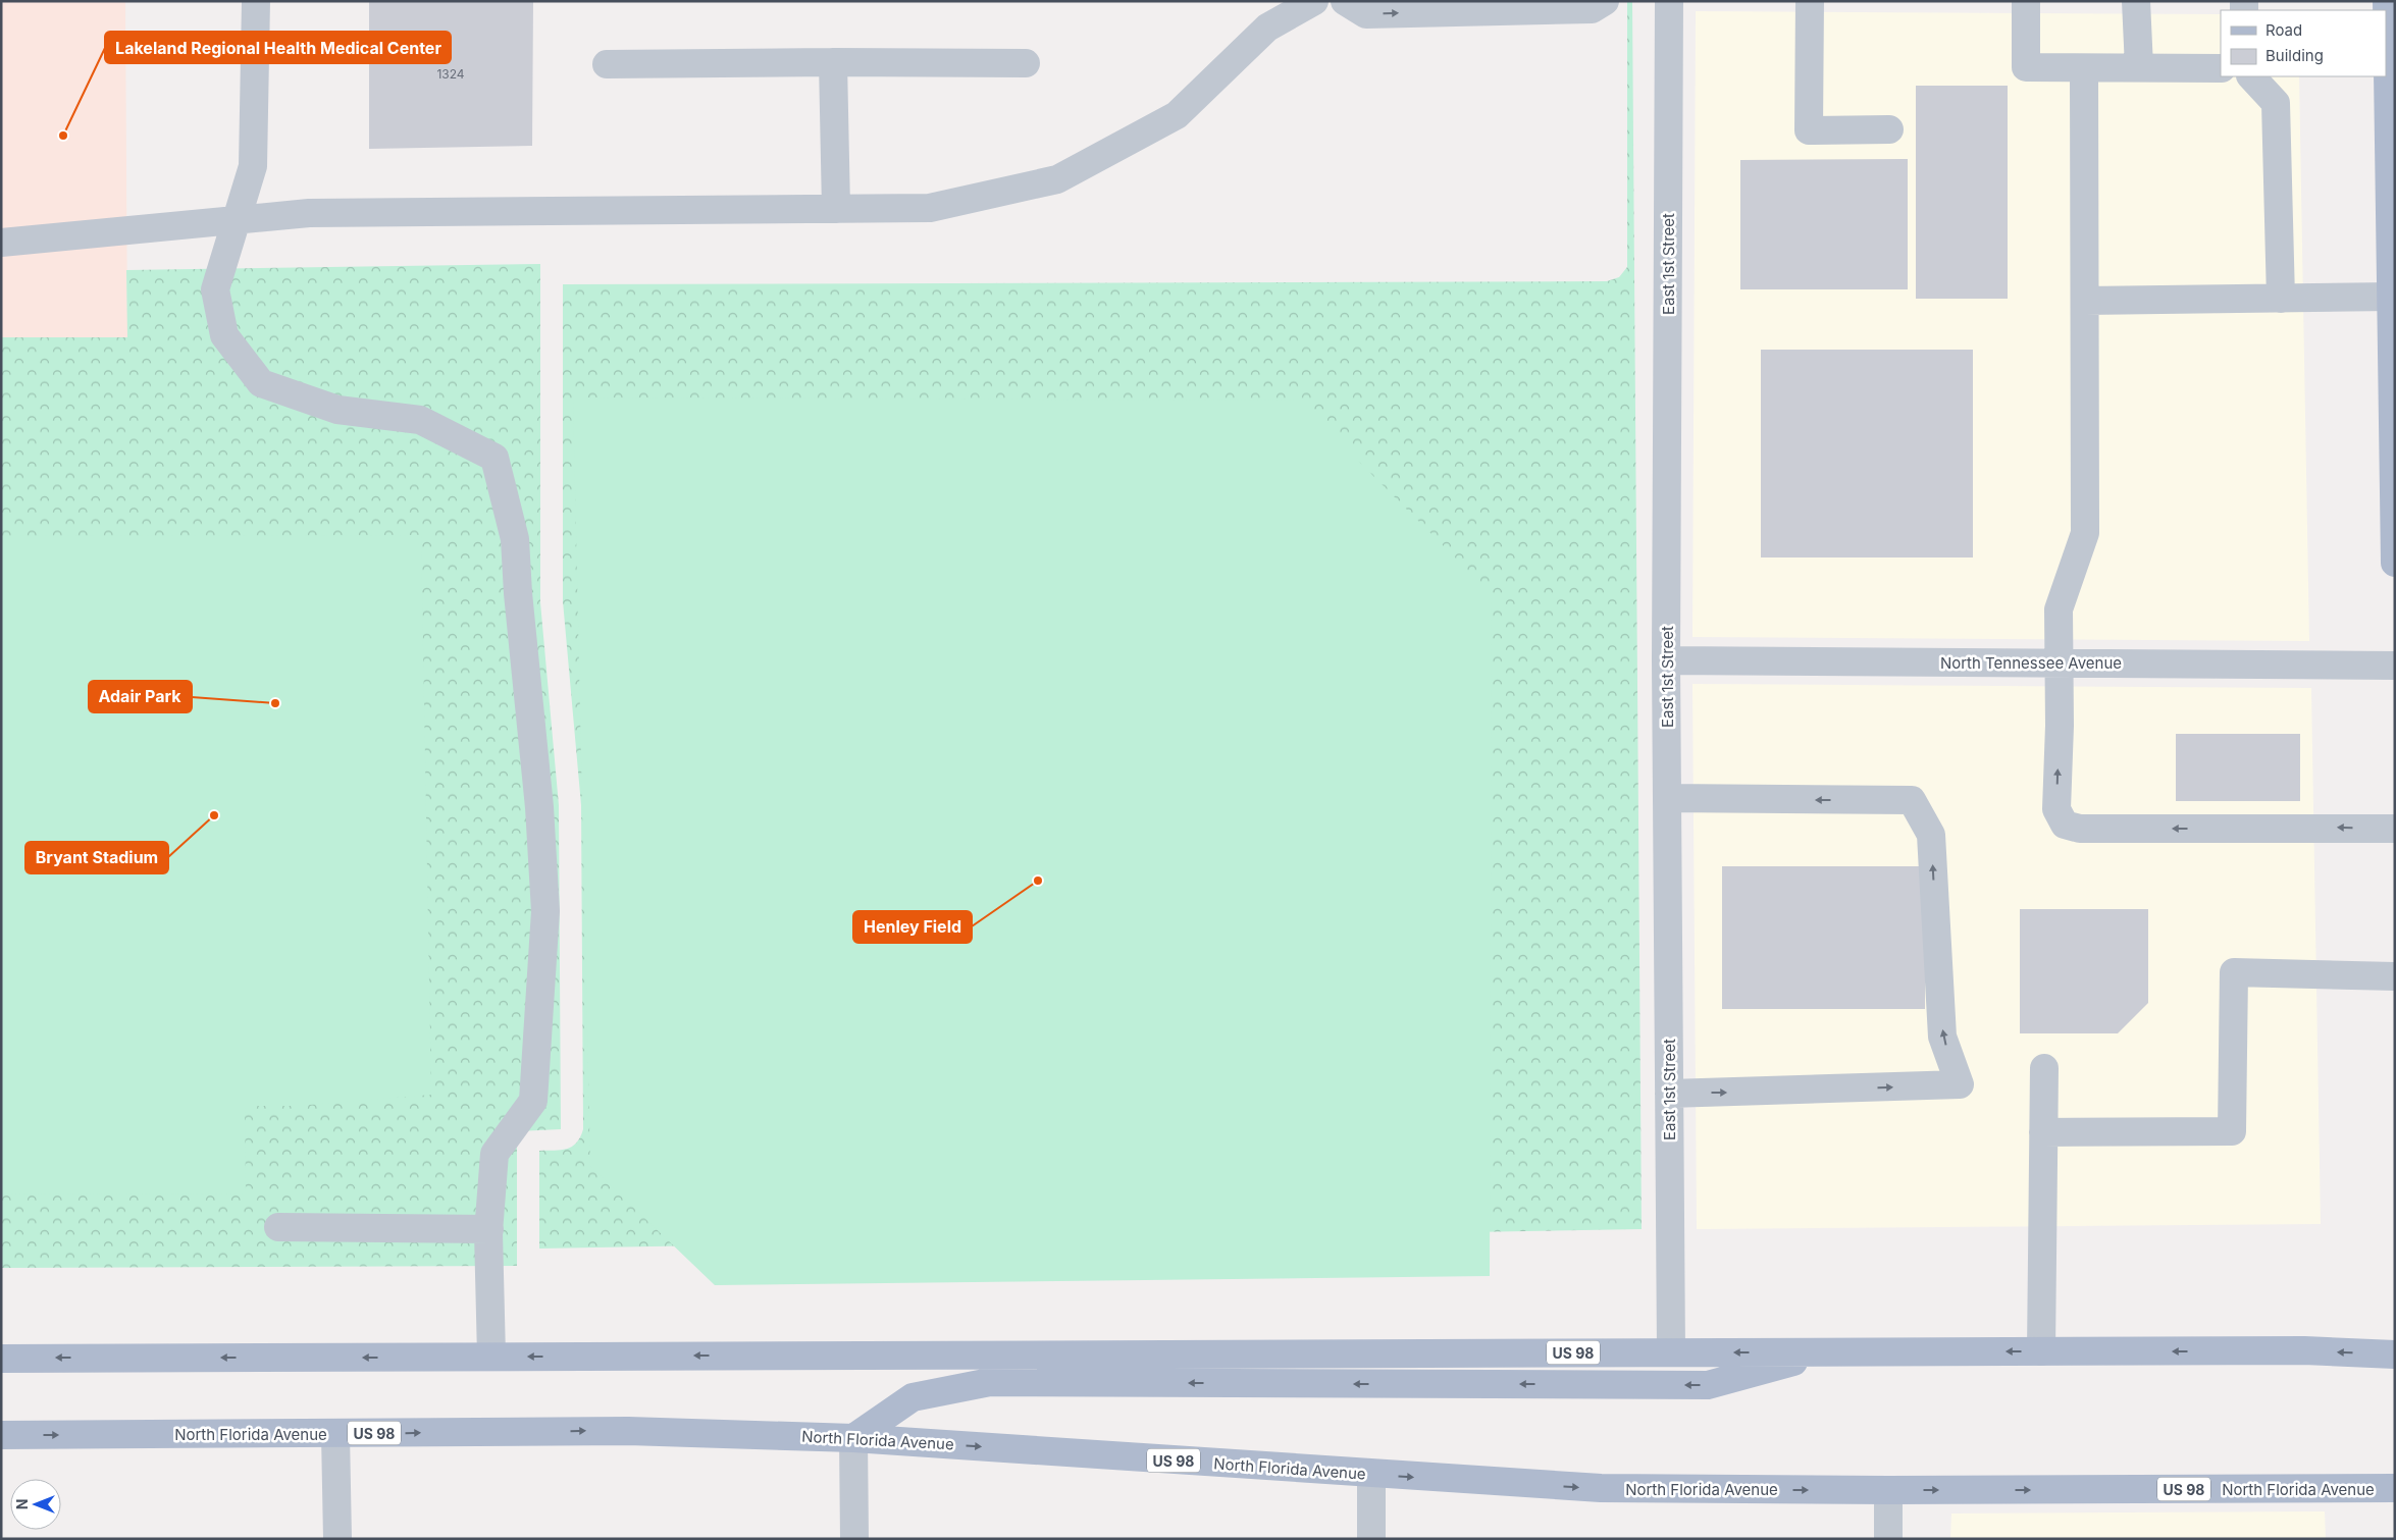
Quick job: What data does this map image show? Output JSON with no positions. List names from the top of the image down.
{
  "streets": {
    "main road": ["US 98", "North Florida Avenue"],
    "street": ["East 1st Street", "North Tennessee Avenue"]
  },
  "crossings": [
    ["East 1st Street", "North Tennessee Avenue"],
    ["East 1st Street", "US 98"]
  ],
  "places": [
    "Lakeland Regional Health Medical Center",
    "Adair Park",
    "Bryant Stadium",
    "Henley Field"
  ],
  "house_numbers": ["1324"],
  "legend": ["Road", "Building"],
  "north": "left"
}
